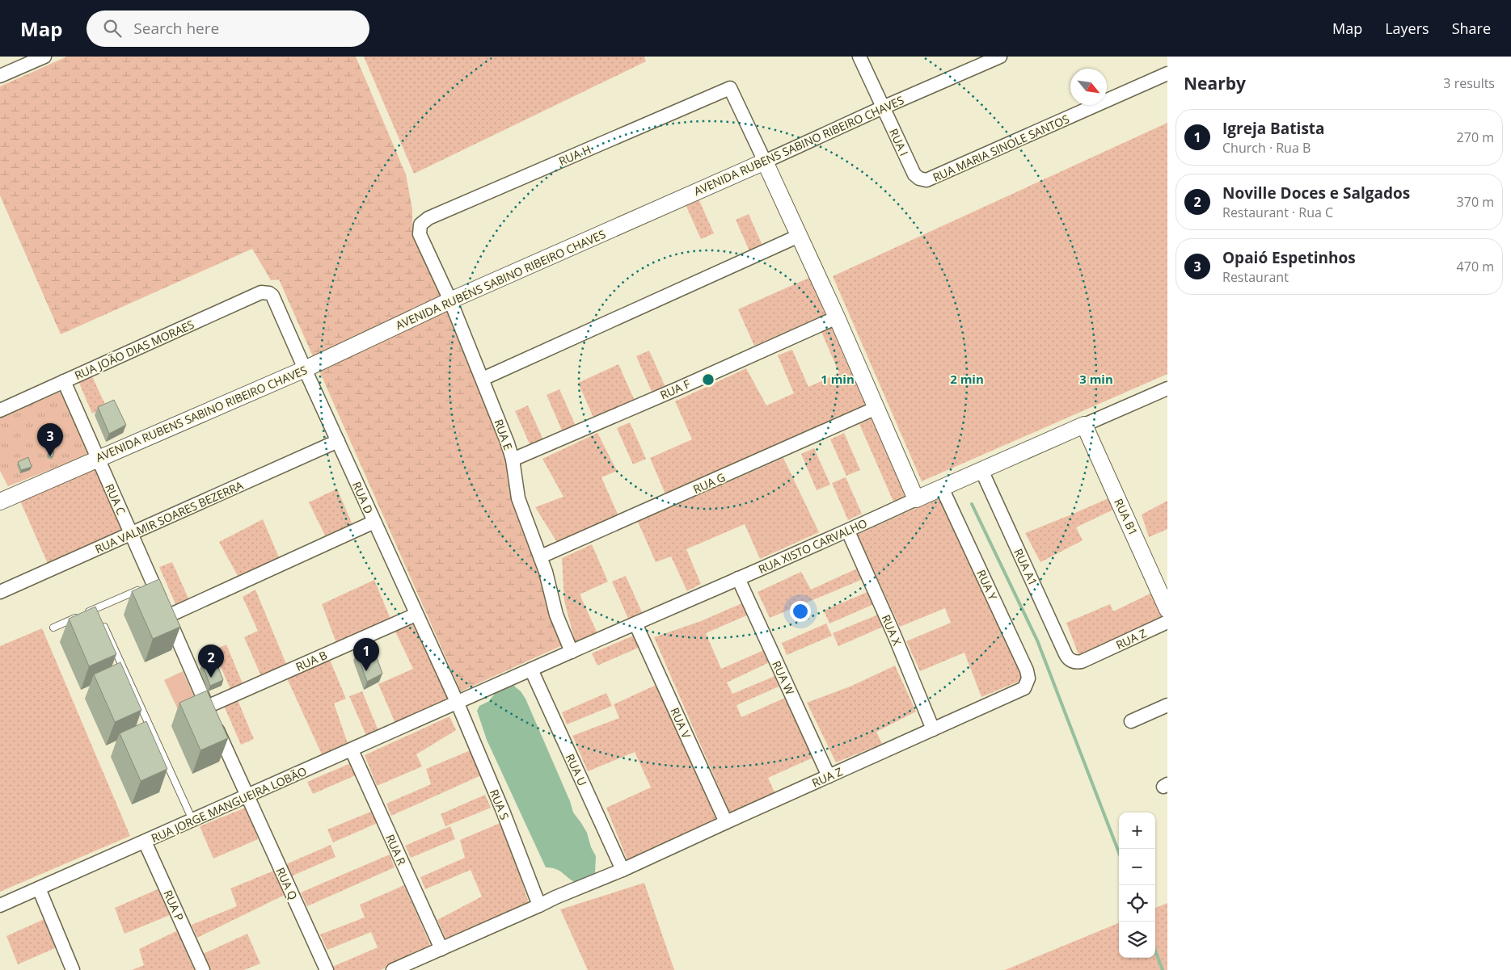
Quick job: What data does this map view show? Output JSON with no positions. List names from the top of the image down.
{
  "streets": {
    "street": [
      "RUA I",
      "AVENIDA RUBENS SABINO RIBEIRO CHAVES",
      "RUA MARIA SINOLE SANTOS",
      "RUA H",
      "RUA JOÃO DIAS MORAES",
      "RUA F",
      "RUA E",
      "RUA G",
      "RUA D",
      "RUA C",
      "RUA VALMIR SOARES BEZERRA",
      "RUA B1",
      "RUA XISTO CARVALHO",
      "RUA A1",
      "RUA Y",
      "RUA X",
      "RUA Z",
      "RUA B",
      "RUA W",
      "RUA V",
      "RUA U",
      "RUA JORGE MANGUEIRA LOBÃO",
      "RUA S",
      "RUA R",
      "RUA Q",
      "RUA P"
    ]
  },
  "crossings": [
    ["RUA I", "AVENIDA RUBENS SABINO RIBEIRO CHAVES"],
    ["RUA I", "RUA MARIA SINOLE SANTOS"],
    ["AVENIDA RUBENS SABINO RIBEIRO CHAVES", "RUA H"],
    ["AVENIDA RUBENS SABINO RIBEIRO CHAVES", "RUA E"],
    ["AVENIDA RUBENS SABINO RIBEIRO CHAVES", "RUA D"],
    ["AVENIDA RUBENS SABINO RIBEIRO CHAVES", "RUA C"],
    ["RUA H", "RUA E"],
    ["RUA JOÃO DIAS MORAES", "RUA D"],
    ["RUA JOÃO DIAS MORAES", "RUA C"],
    ["RUA F", "RUA E"],
    ["RUA E", "RUA G"],
    ["RUA E", "RUA XISTO CARVALHO"],
    ["RUA D", "RUA VALMIR SOARES BEZERRA"],
    ["RUA D", "RUA XISTO CARVALHO"],
    ["RUA D", "RUA B"],
    ["RUA D", "RUA JORGE MANGUEIRA LOBÃO"],
    ["RUA D", "RUA S"],
    ["RUA C", "RUA VALMIR SOARES BEZERRA"],
    ["RUA C", "RUA B"],
    ["RUA C", "RUA JORGE MANGUEIRA LOBÃO"],
    ["RUA C", "RUA Q"],
    ["RUA B1", "RUA XISTO CARVALHO"],
    ["RUA XISTO CARVALHO", "RUA A1"],
    ["RUA XISTO CARVALHO", "RUA Y"],
    ["RUA XISTO CARVALHO", "RUA X"],
    ["RUA XISTO CARVALHO", "RUA W"],
    ["RUA XISTO CARVALHO", "RUA V"],
    ["RUA XISTO CARVALHO", "RUA U"],
    ["RUA XISTO CARVALHO", "RUA JORGE MANGUEIRA LOBÃO"],
    ["RUA XISTO CARVALHO", "RUA S"],
    ["RUA A1", "RUA Z"],
    ["RUA Y", "RUA Z"],
    ["RUA X", "RUA Z"],
    ["RUA Z", "RUA W"],
    ["RUA Z", "RUA V"],
    ["RUA Z", "RUA U"],
    ["RUA Z", "RUA S"],
    ["RUA Z", "RUA R"],
    ["RUA JORGE MANGUEIRA LOBÃO", "RUA S"],
    ["RUA JORGE MANGUEIRA LOBÃO", "RUA R"],
    ["RUA JORGE MANGUEIRA LOBÃO", "RUA Q"],
    ["RUA JORGE MANGUEIRA LOBÃO", "RUA P"]
  ],
  "north": "bottom right",
  "page": {
    "header": "Map",
    "search": "Search here",
    "nav": ["Map", "Layers", "Share"],
    "heading": ["Nearby", "3 results"],
    "list": [
      {
        "mark": "1",
        "name": "Igreja Batista",
        "note": "Church · Rua B",
        "value": "270 m"
      },
      {
        "mark": "2",
        "name": "Noville Doces e Salgados",
        "note": "Restaurant · Rua C",
        "value": "370 m"
      },
      {
        "mark": "3",
        "name": "Opaió Espetinhos",
        "note": "Restaurant",
        "value": "470 m"
      }
    ],
    "pins": ["3", "1", "2"],
    "map_buttons": ["+", "−"]
  },
  "rings": ["1 min", "2 min", "3 min"]
}
